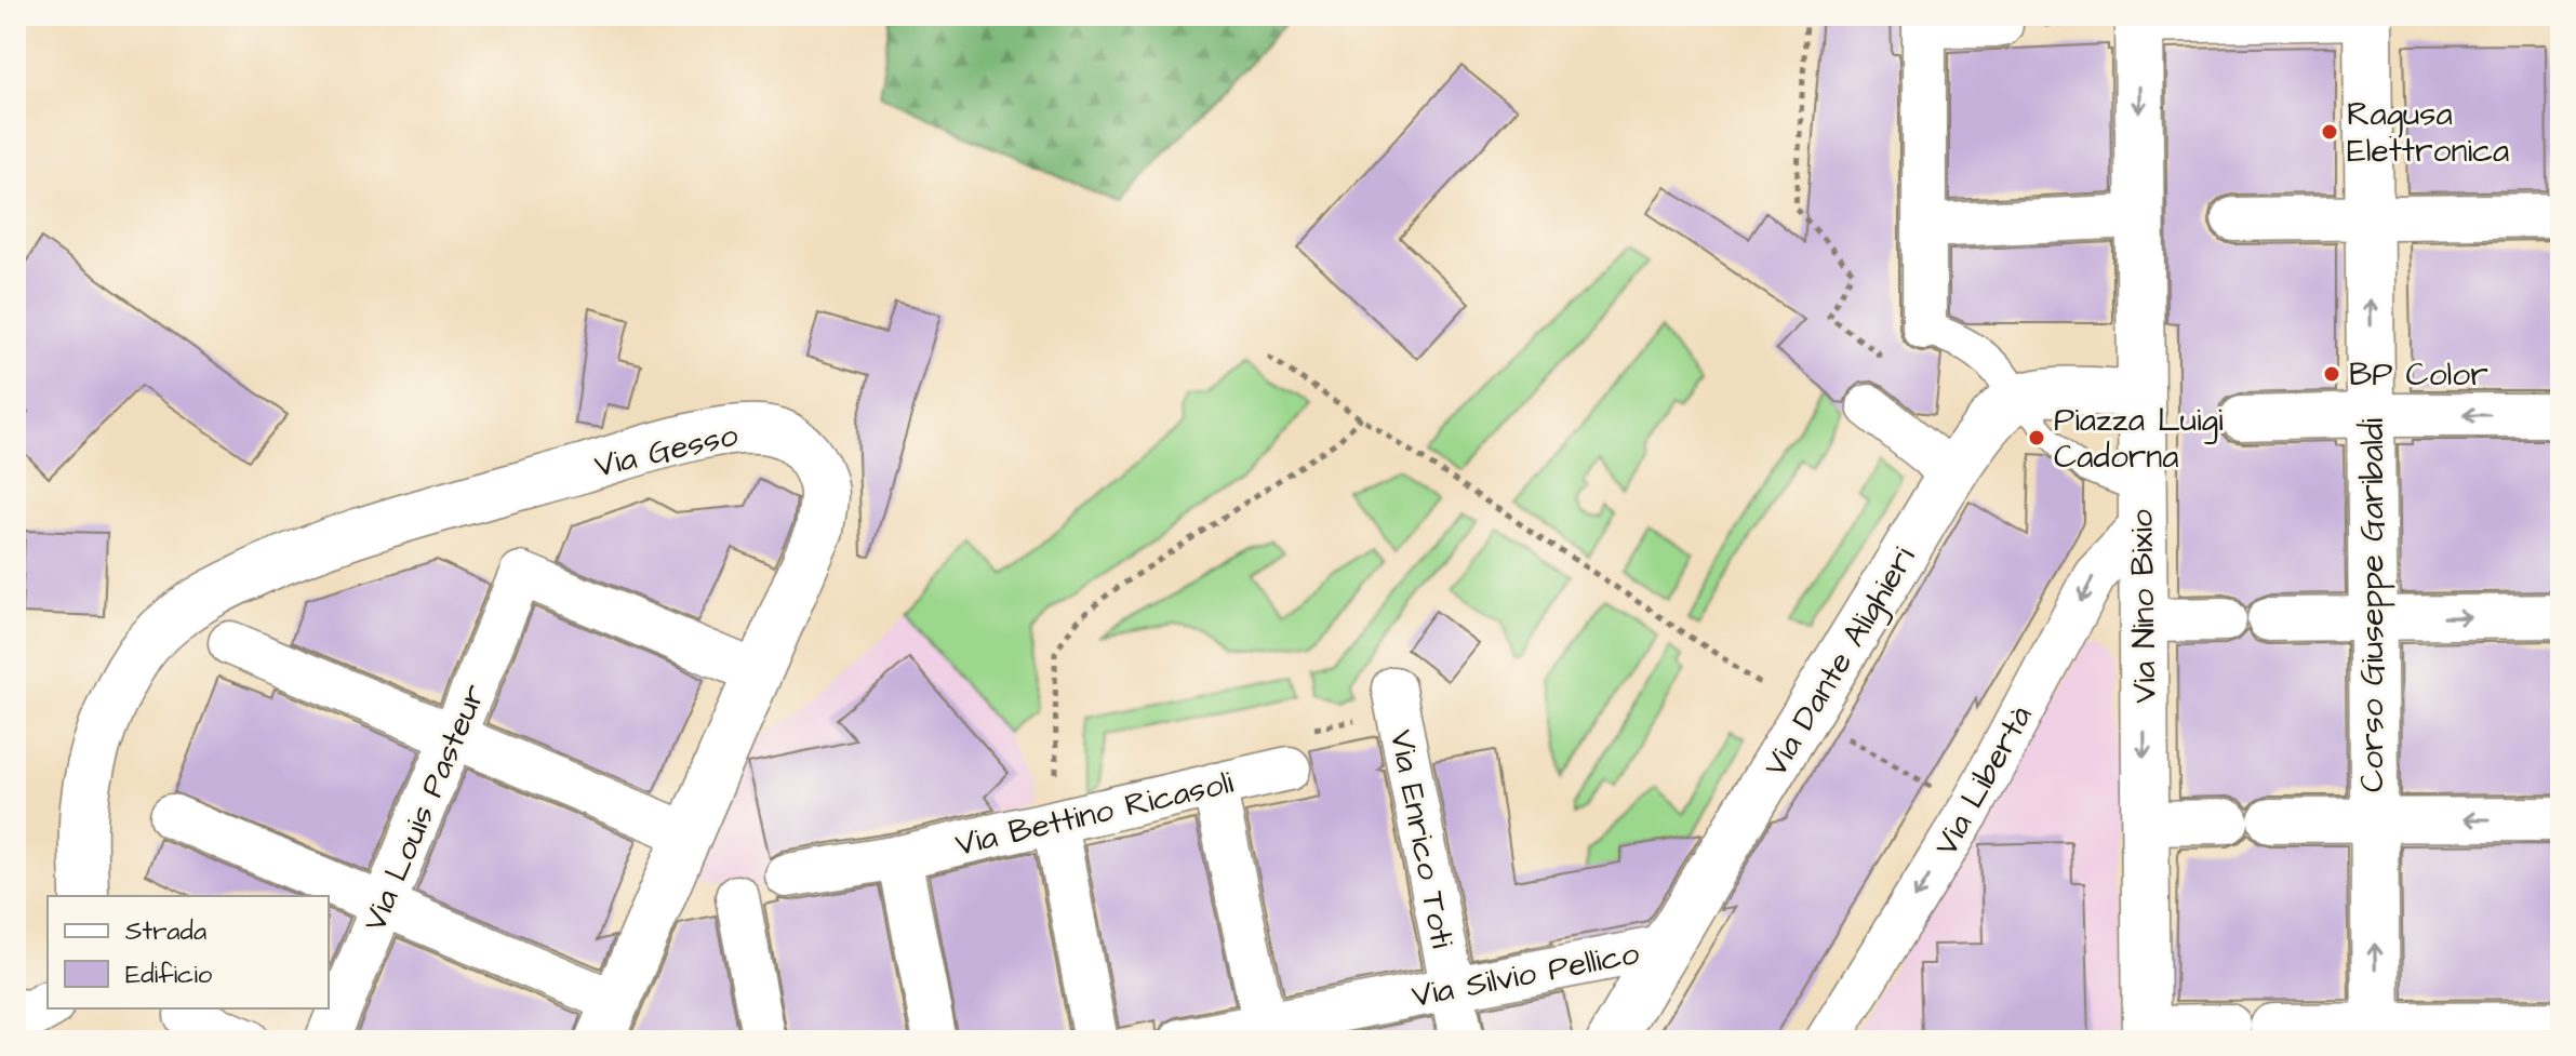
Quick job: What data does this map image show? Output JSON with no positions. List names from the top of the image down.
{
  "streets": {
    "street": [
      "Via Gesso",
      "Corso Giuseppe Garibaldi",
      "Via Nino Bixio",
      "Via Dante Alighieri",
      "Via Libertà",
      "Via Louis Pasteur",
      "Via Bettino Ricasoli",
      "Via Enrico Toti",
      "Via Silvio Pellico"
    ]
  },
  "crossings": [
    ["Via Gesso", "Via Louis Pasteur"],
    ["Via Nino Bixio", "Via Libertà"],
    ["Via Dante Alighieri", "Via Silvio Pellico"],
    ["Via Enrico Toti", "Via Silvio Pellico"]
  ],
  "one_way": ["Corso Giuseppe Garibaldi", "Via Libertà"],
  "places": ["Ragusa Elettronica", "BP Color", "Piazza Luigi Cadorna"],
  "legend": ["Strada", "Edificio"]
}
